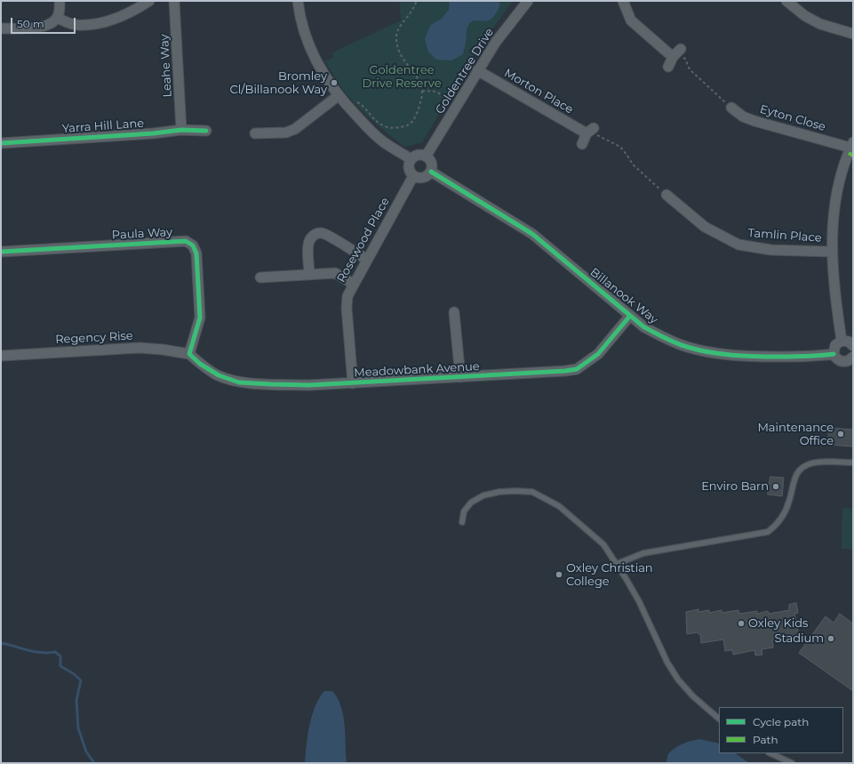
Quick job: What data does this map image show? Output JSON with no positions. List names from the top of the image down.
{
  "streets": {
    "street": [
      "Leahe Way",
      "Goldentree Drive",
      "Morton Place",
      "Eyton Close",
      "Yarra Hill Lane",
      "Paula Way",
      "Tamlin Place",
      "Rosewood Place",
      "Billanook Way",
      "Regency Rise",
      "Meadowbank Avenue"
    ]
  },
  "crossings": [
    ["Leahe Way", "Yarra Hill Lane"],
    ["Goldentree Drive", "Morton Place"],
    ["Goldentree Drive", "Rosewood Place"],
    ["Goldentree Drive", "Billanook Way"],
    ["Paula Way", "Regency Rise"],
    ["Paula Way", "Meadowbank Avenue"],
    ["Rosewood Place", "Billanook Way"],
    ["Rosewood Place", "Meadowbank Avenue"],
    ["Billanook Way", "Meadowbank Avenue"],
    ["Regency Rise", "Meadowbank Avenue"]
  ],
  "parks": ["Goldentree Drive Reserve"],
  "places": [
    "Bromley Cl/Billanook Way",
    "Maintenance Office",
    "Enviro Barn",
    "Oxley Christian College",
    "Oxley Kids",
    "Stadium"
  ],
  "legend": ["Cycle path", "Path"],
  "scale_bar": "50 m"
}
